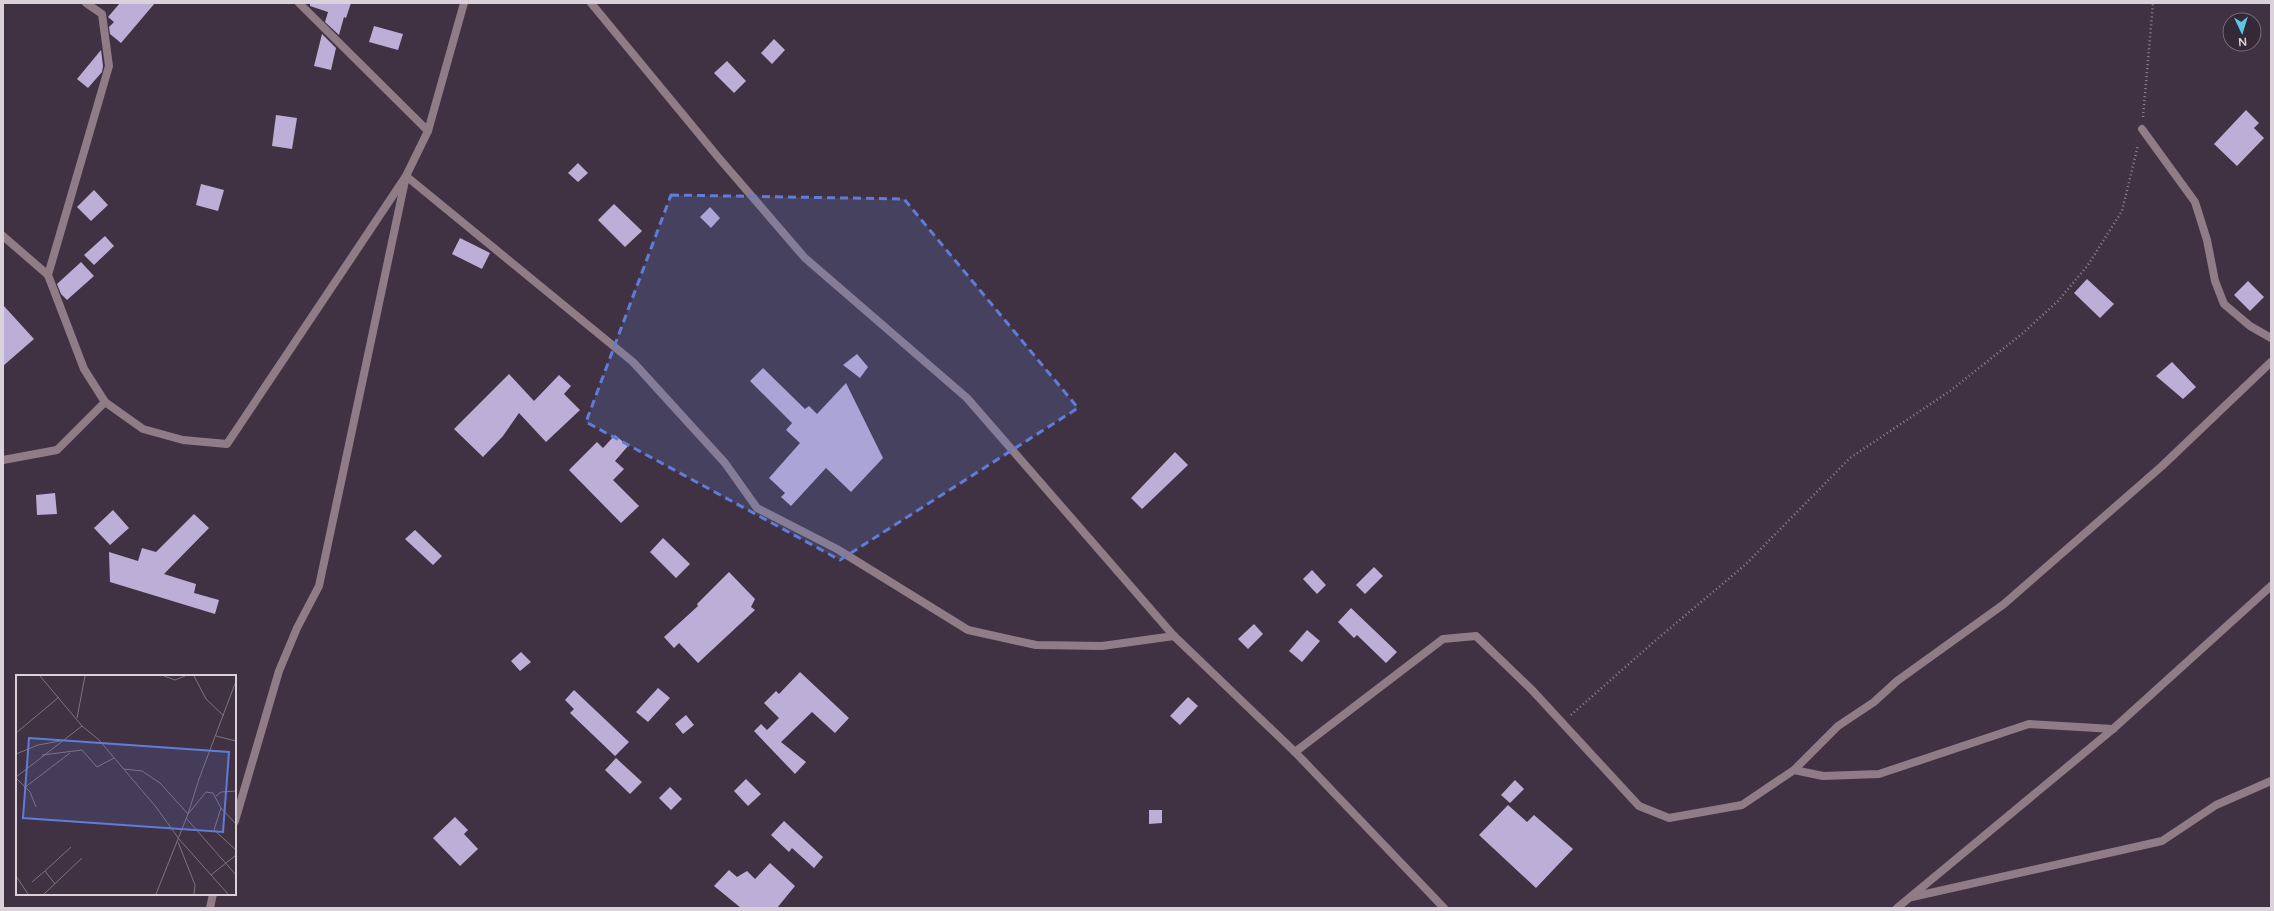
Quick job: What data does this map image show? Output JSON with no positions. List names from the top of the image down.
{
  "north": "bottom"
}
